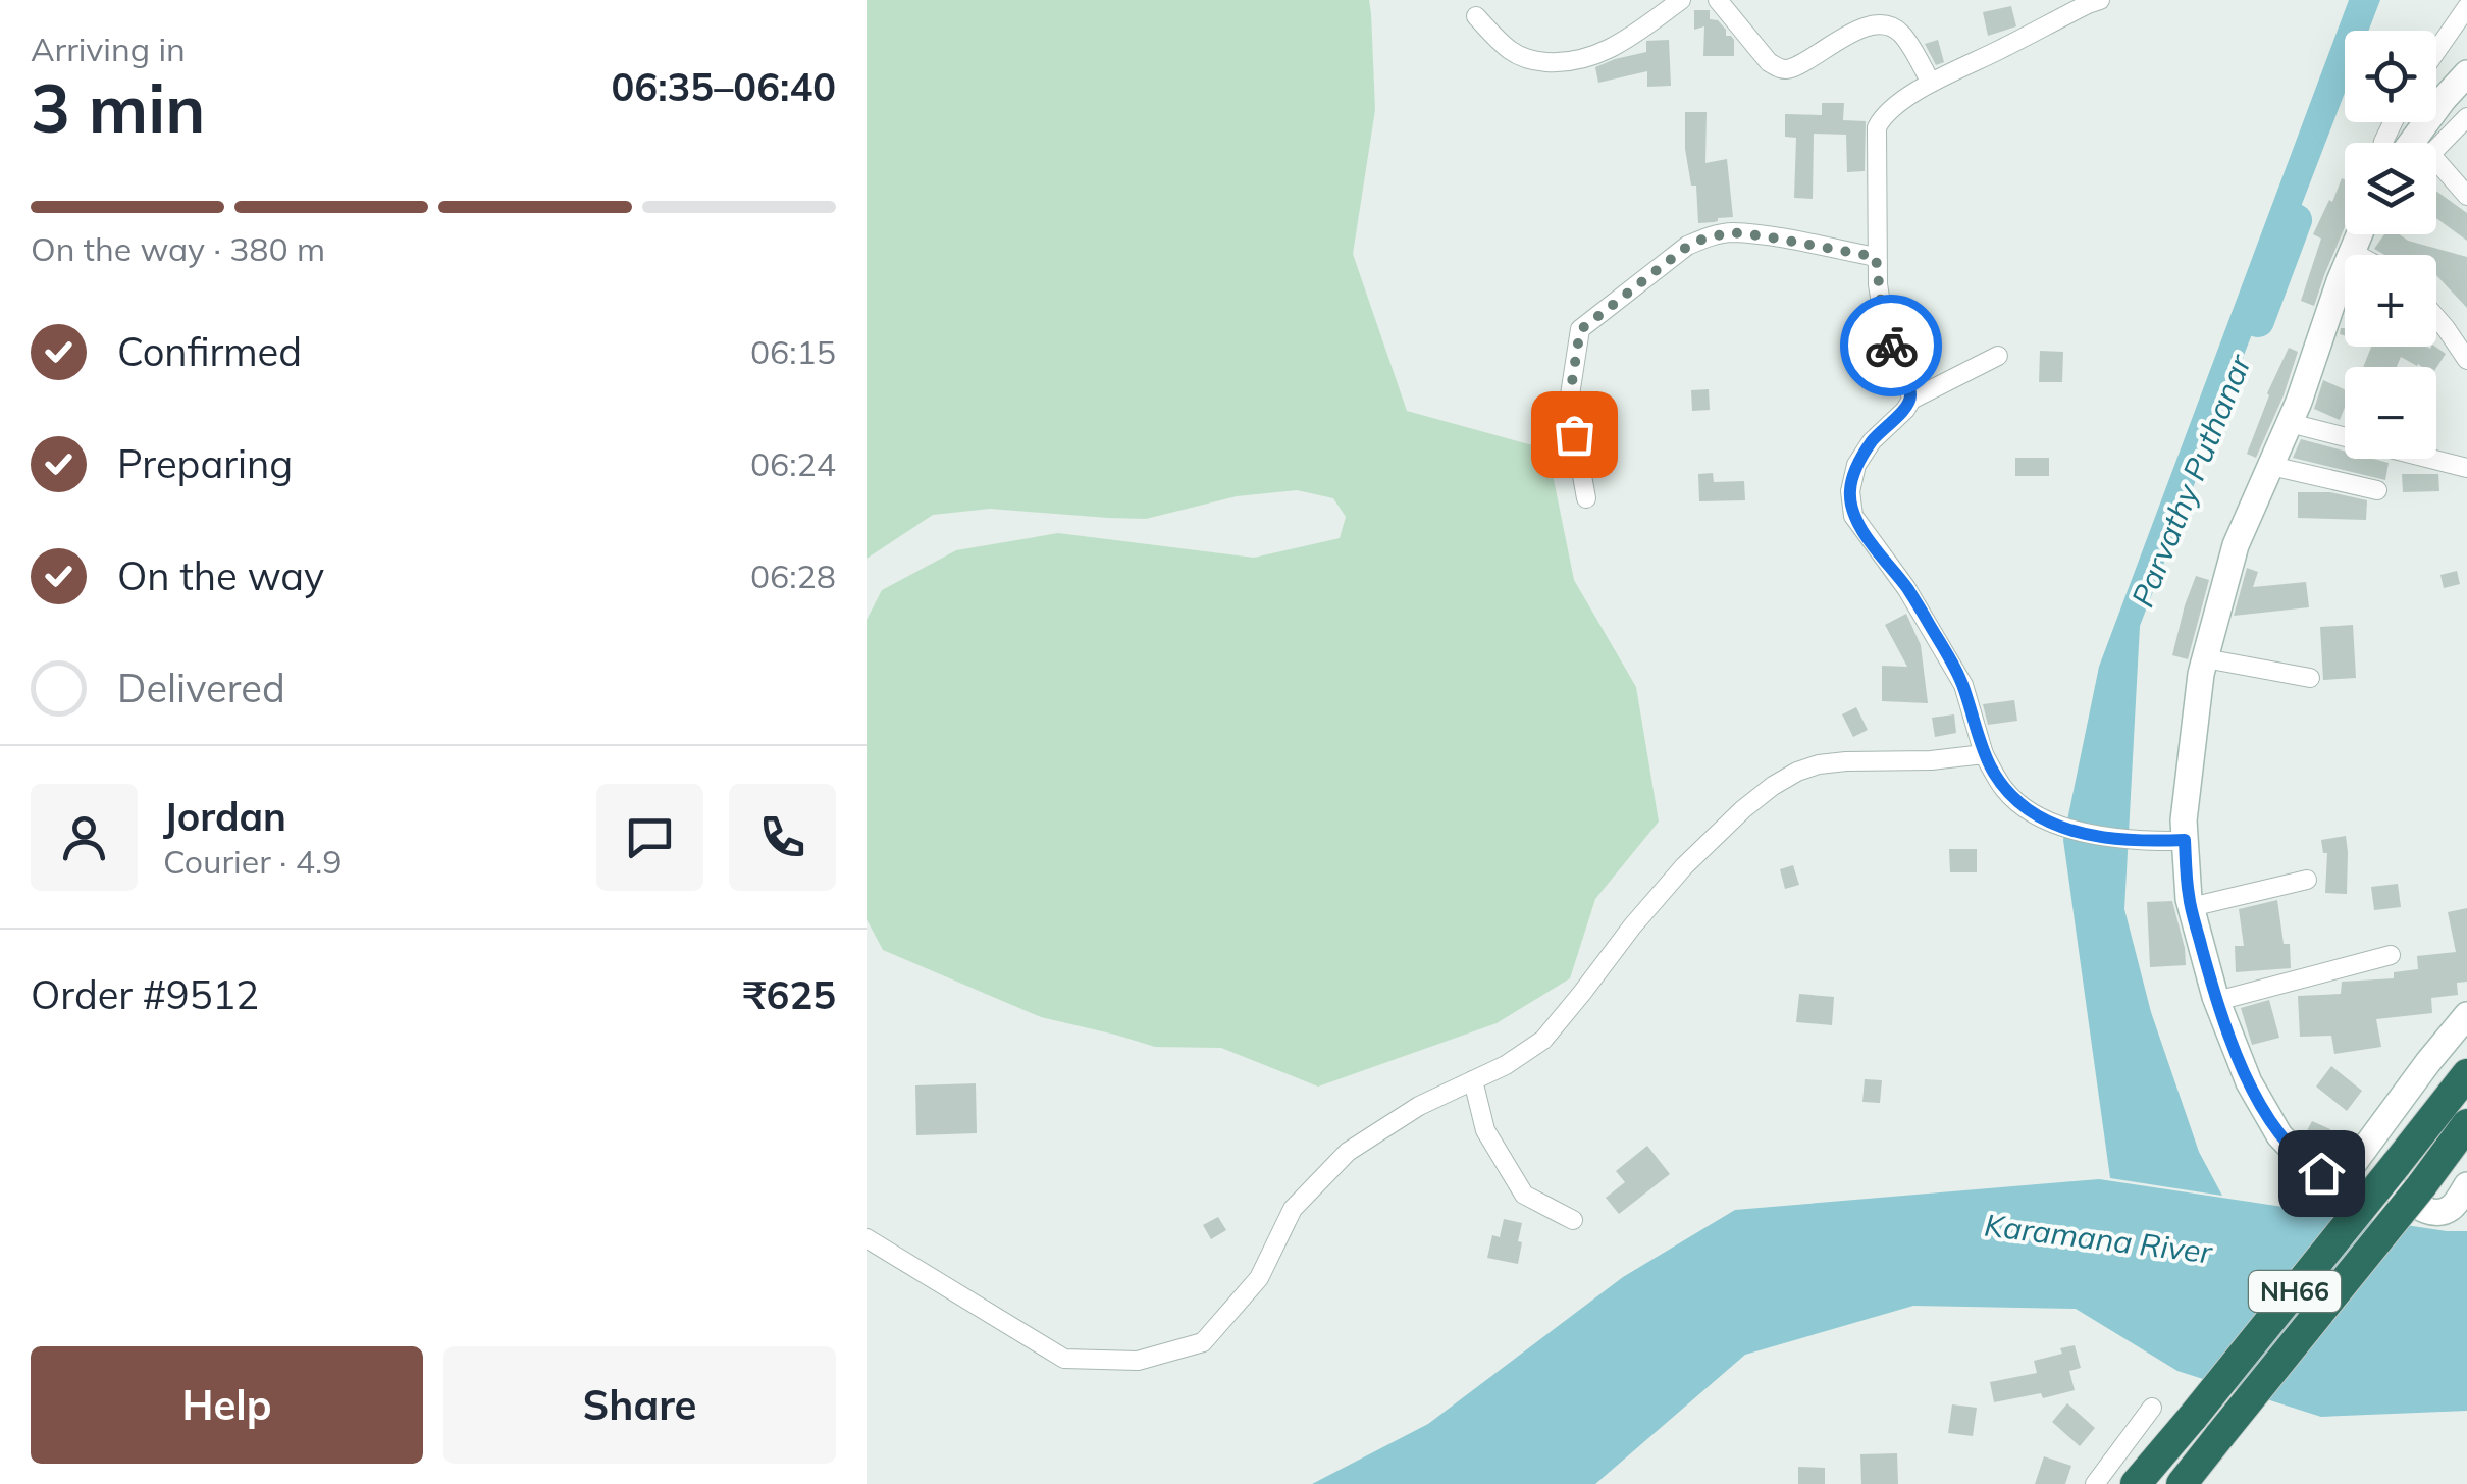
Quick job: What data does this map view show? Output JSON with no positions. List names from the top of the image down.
{
  "streets": {
    "highway": ["NH66"]
  },
  "water": ["Parvathy Puthanar", "Karamana River"],
  "page": {
    "heading": ["3 min", "Arriving in", "06:35–06:40"],
    "panel": [
      "Jordan",
      "Courier · 4.9",
      "Order #9512",
      "₹625"
    ],
    "map_buttons": ["+", "−"],
    "bar": "On the way · 380 m",
    "list": [
      ["Confirmed", "06:15"],
      ["Preparing", "06:24"],
      ["On the way", "06:28"],
      "Delivered"
    ],
    "buttons": ["Help", "Share"]
  }
}
